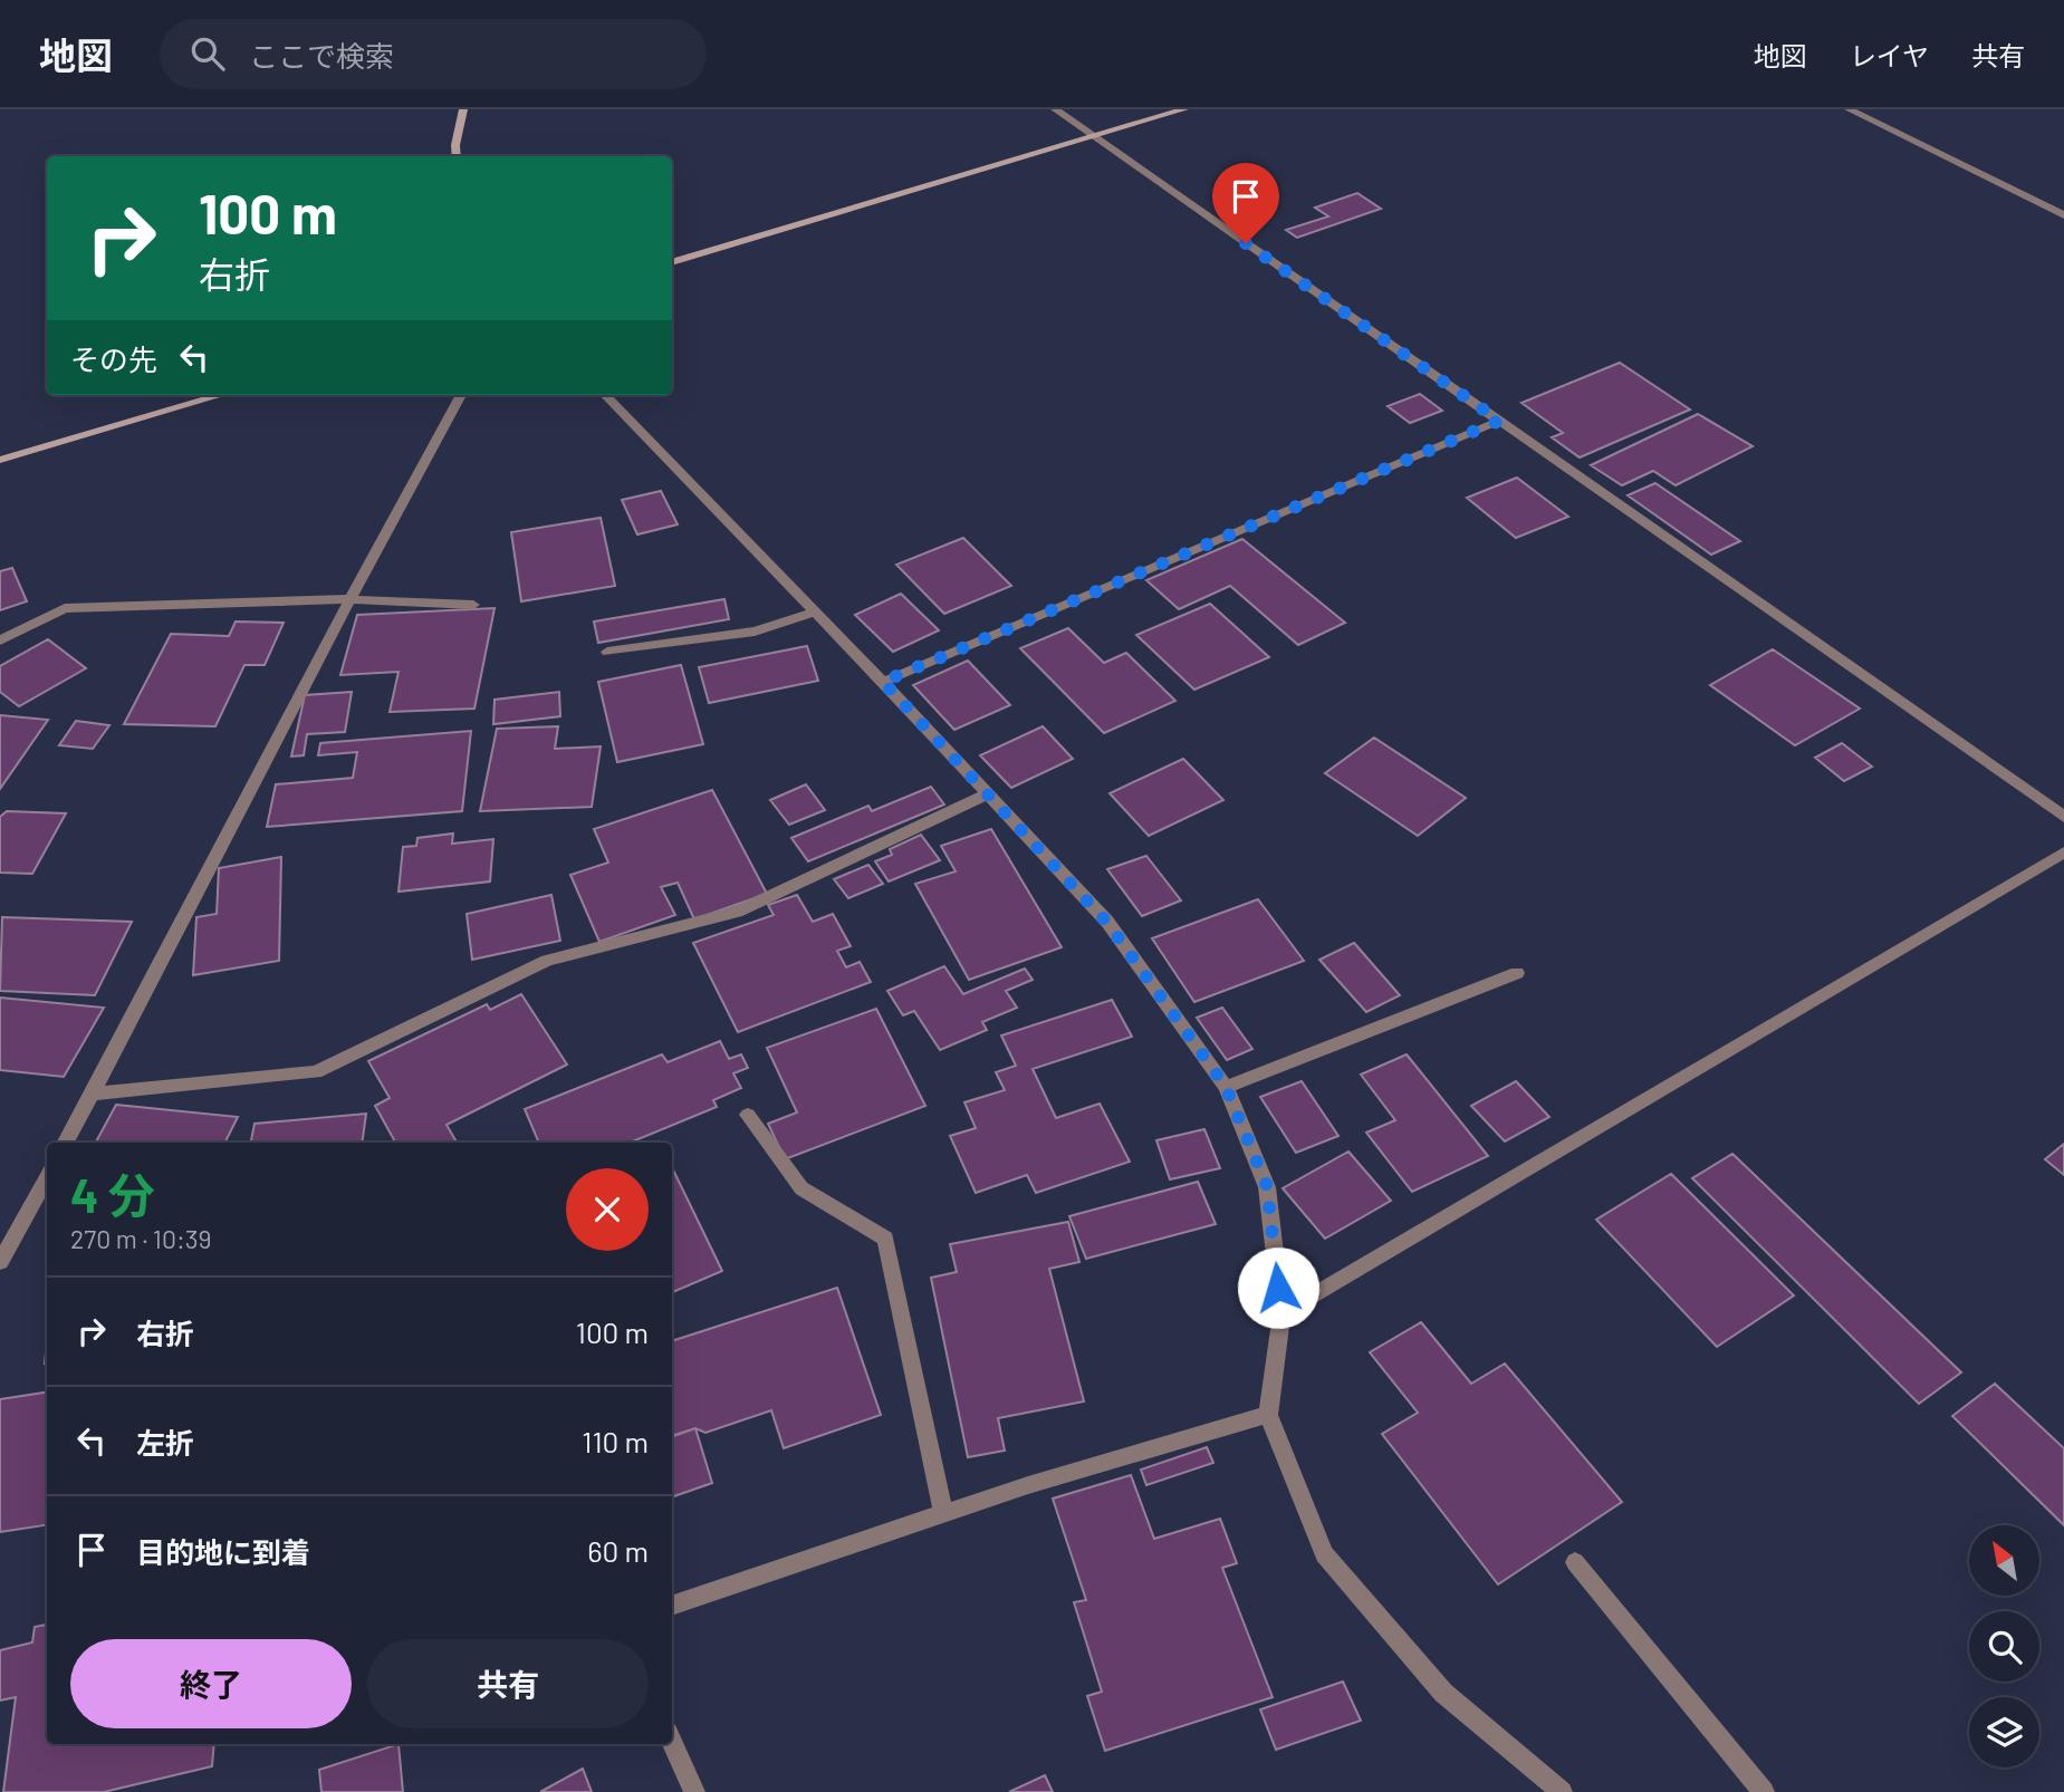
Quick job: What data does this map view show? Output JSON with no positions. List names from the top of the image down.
{
  "north": "top left",
  "page": {
    "header": "地図",
    "search": "ここで検索",
    "nav": ["地図", "レイヤ", "共有"],
    "turn": ["100 m", "右折"],
    "then": "その先",
    "heading": ["4 分", "270 m · 10:39"],
    "list": [
      {
        "name": "右折",
        "value": "100 m"
      },
      {
        "name": "左折",
        "value": "110 m"
      },
      {
        "name": "目的地に到着",
        "value": "60 m"
      }
    ],
    "buttons": ["終了", "共有"]
  }
}
